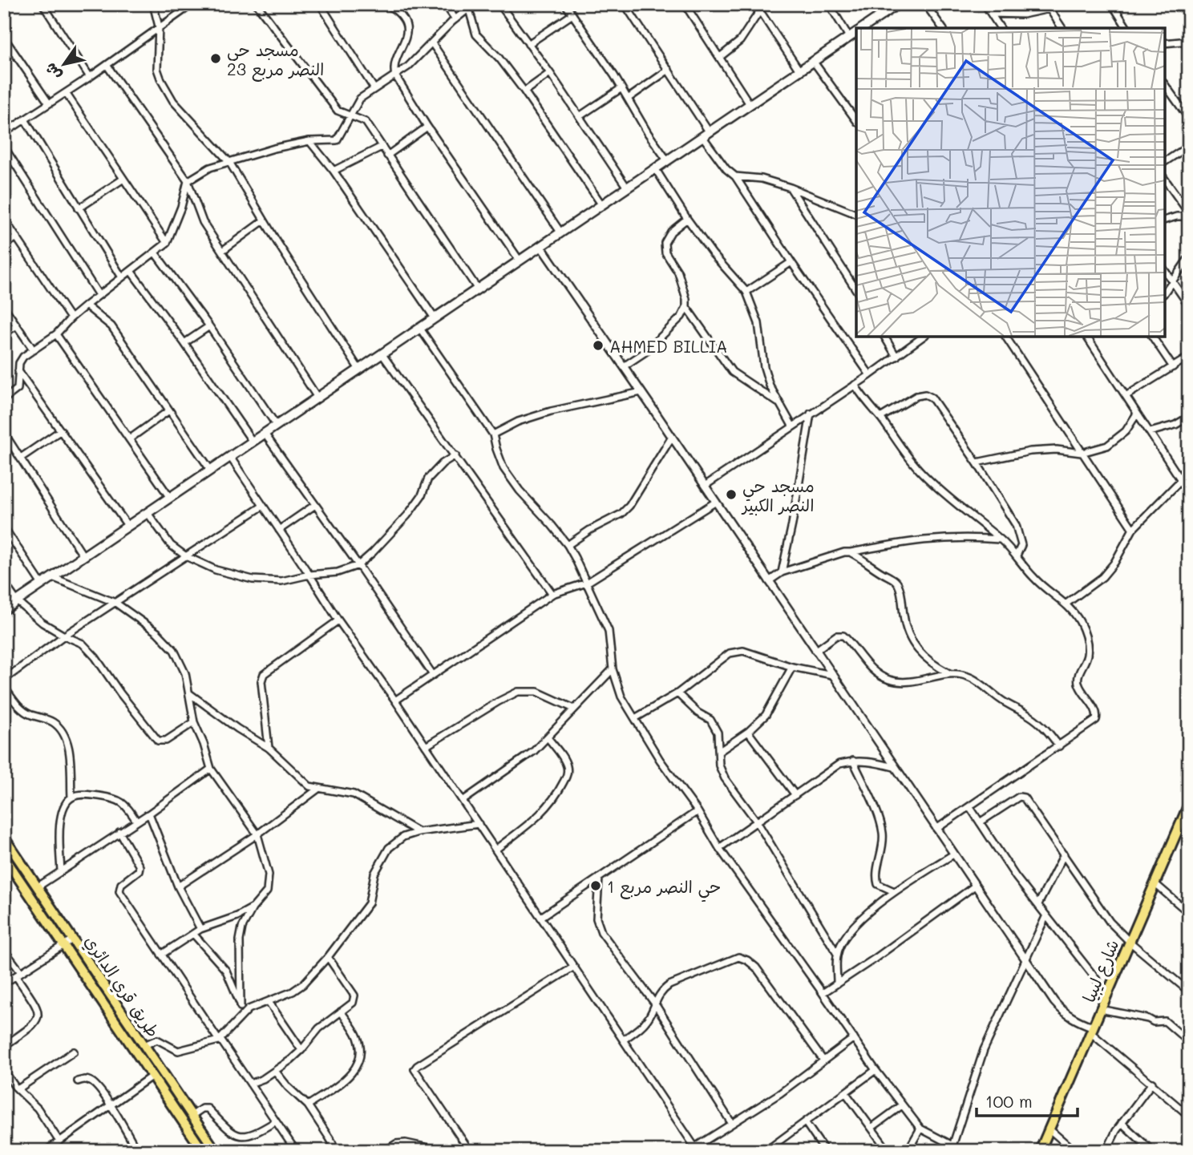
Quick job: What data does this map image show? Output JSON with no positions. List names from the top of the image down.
{
  "streets": {
    "highway": ["شارع ليبيا", "طريق قري الدائري"]
  },
  "places": [
    "مسجد حي النصر مربع 23",
    "AHMED BILLIA",
    "مسجد حي النصر الكبير",
    "حي النصر مربع 1"
  ],
  "scale_bar": "100 m",
  "north": "bottom left"
}
